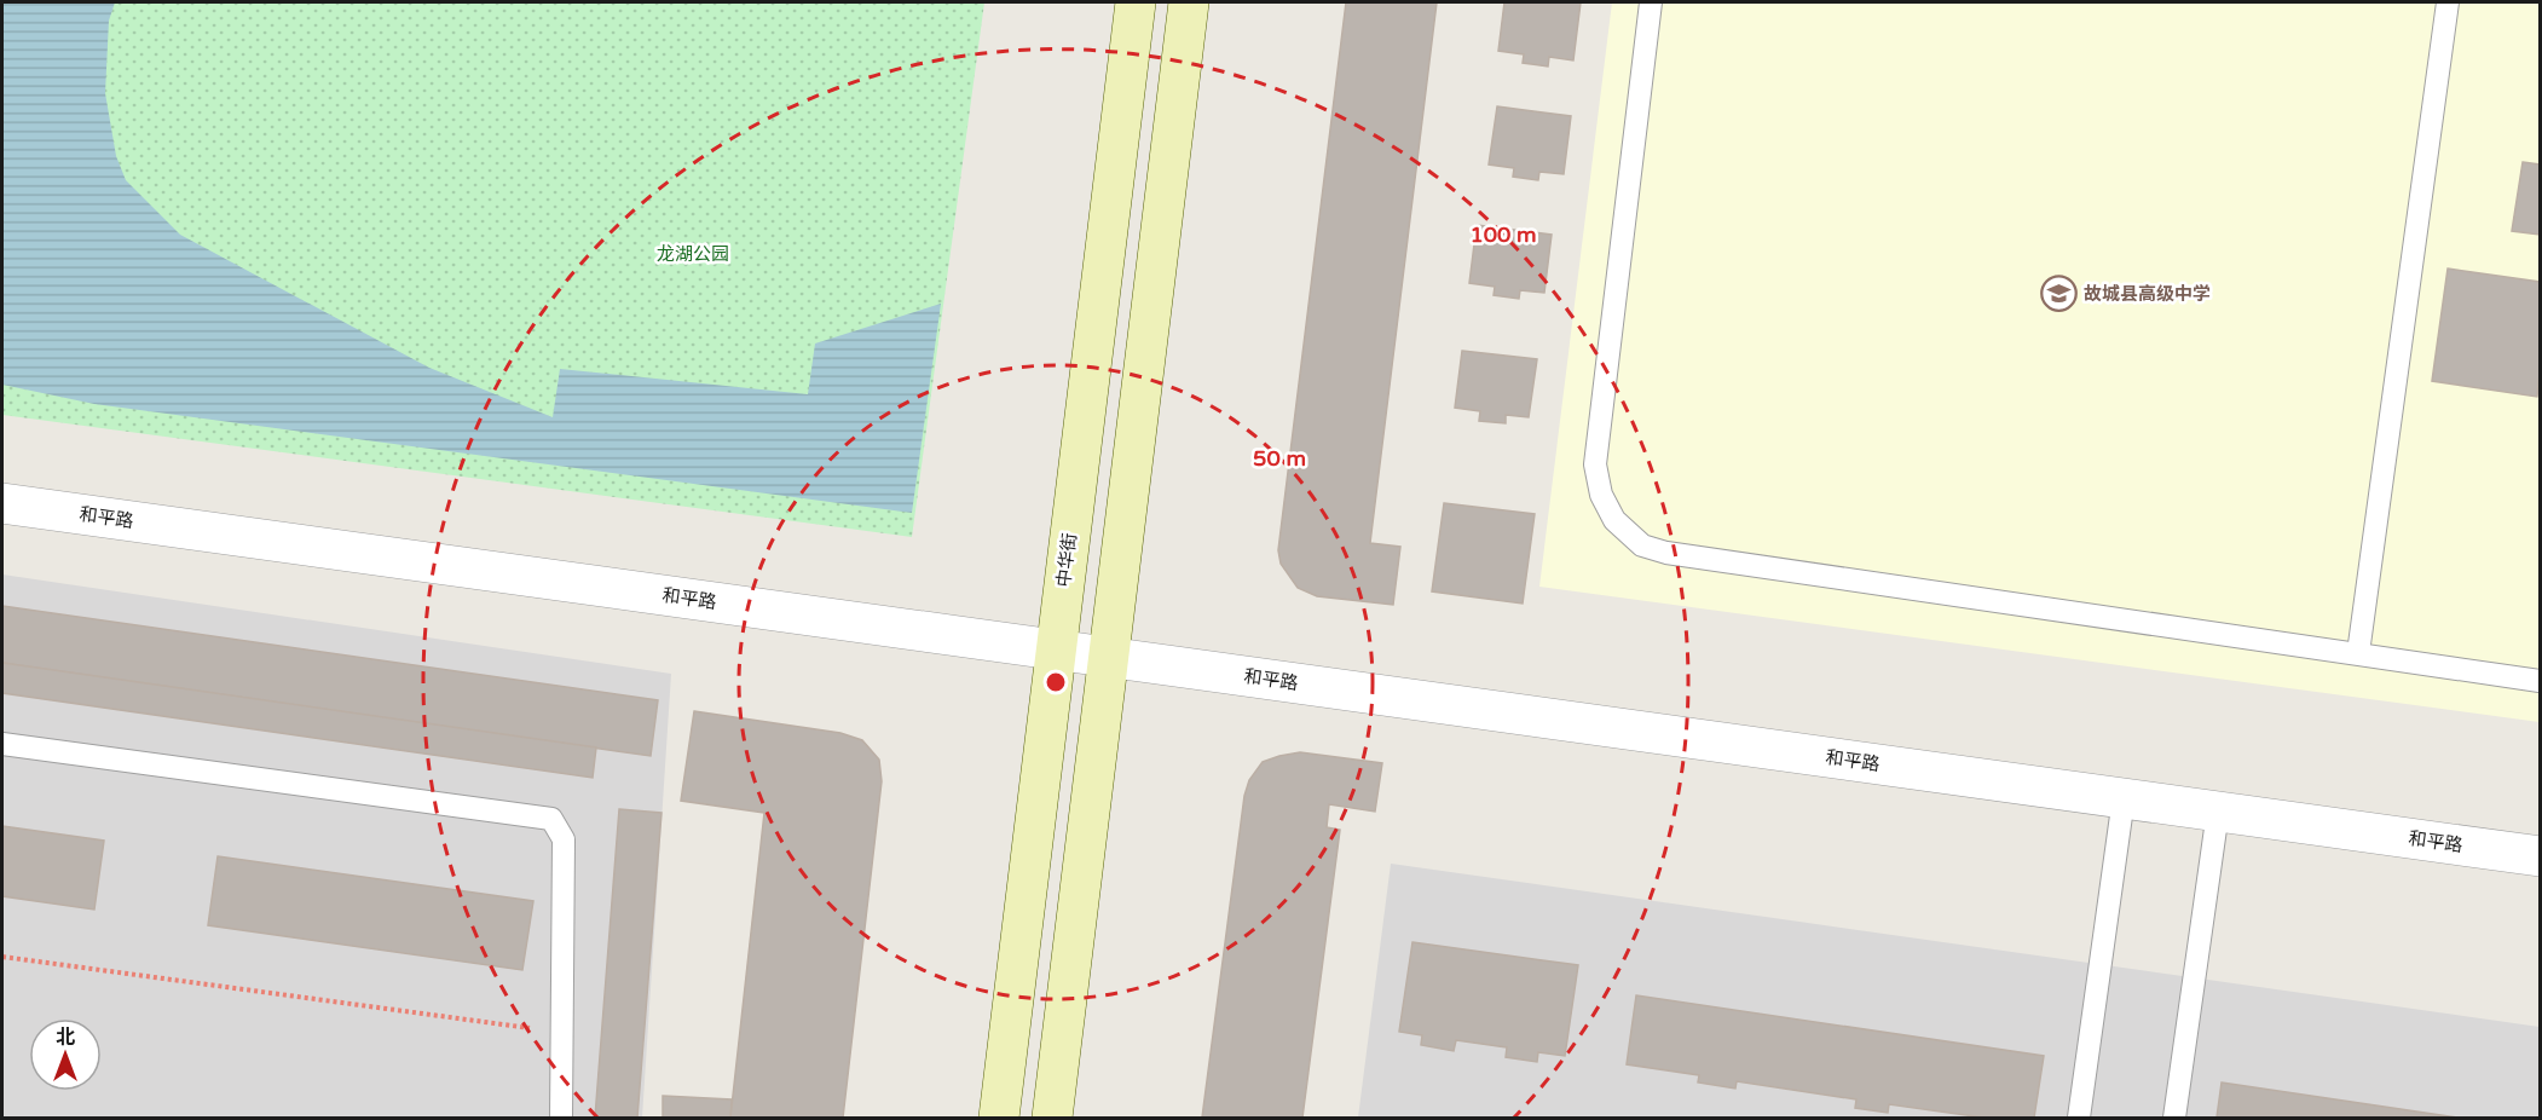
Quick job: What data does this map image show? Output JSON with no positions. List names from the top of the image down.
{
  "streets": {
    "main road": ["中华街"],
    "street": ["和平路"]
  },
  "crossings": [
    ["和平路", "中华街"]
  ],
  "parks": ["龙湖公园"],
  "places": {
    "school or university": ["故城县高级中学"]
  },
  "north": "top",
  "rings": ["100 m", "50 m"]
}
